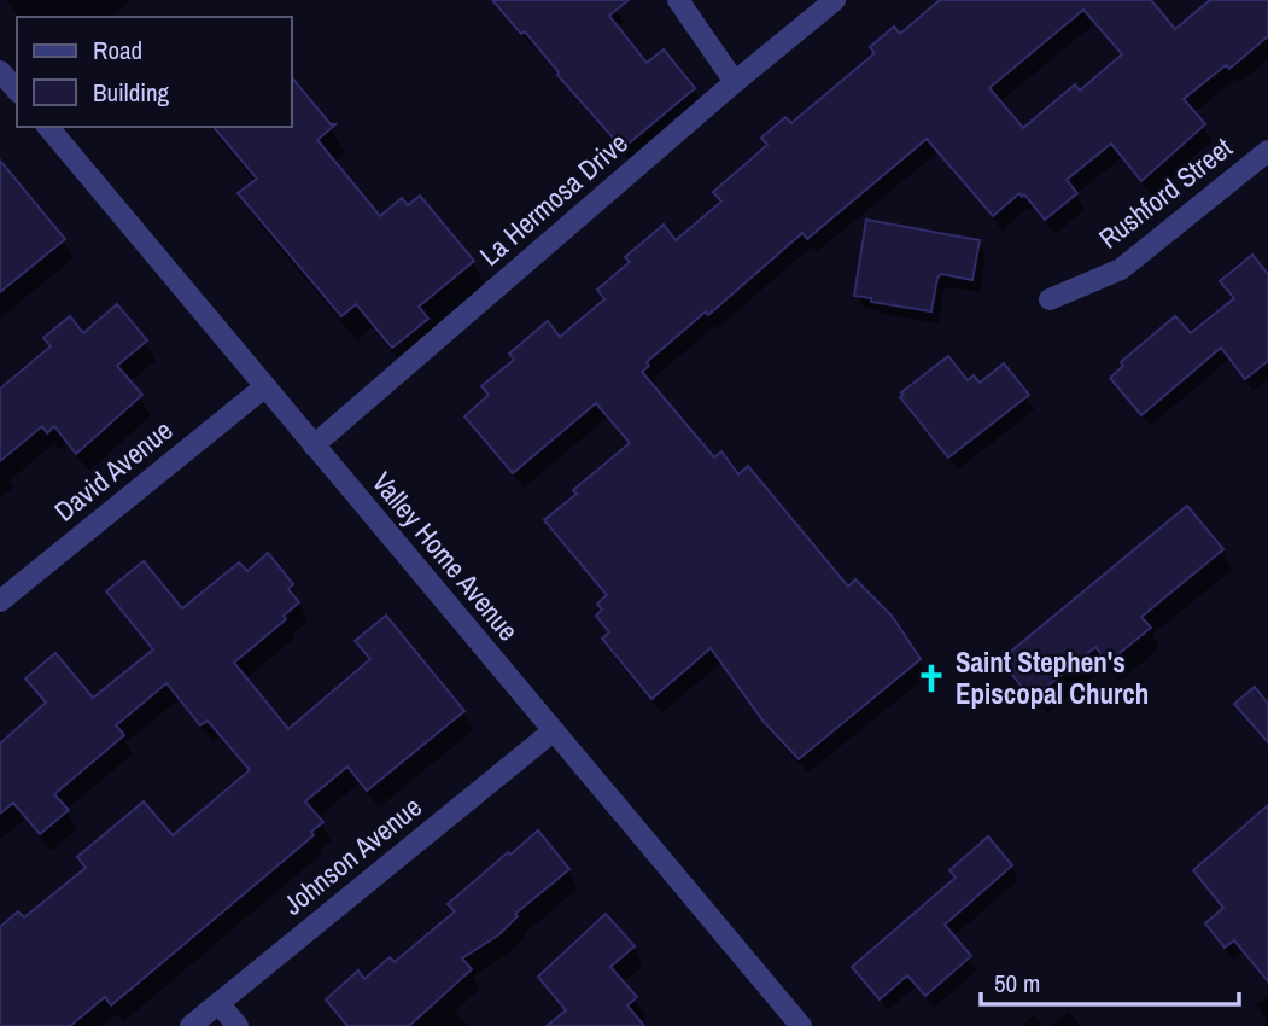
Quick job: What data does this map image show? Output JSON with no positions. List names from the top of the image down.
{
  "streets": {
    "street": [
      "Rushford Street",
      "La Hermosa Drive",
      "David Avenue",
      "Valley Home Avenue",
      "Johnson Avenue"
    ]
  },
  "crossings": [
    ["La Hermosa Drive", "Valley Home Avenue"],
    ["David Avenue", "Valley Home Avenue"],
    ["Valley Home Avenue", "Johnson Avenue"]
  ],
  "places": {
    "church": ["Saint Stephen's Episcopal Church"]
  },
  "legend": ["Road", "Building"],
  "scale_bar": "50 m"
}
